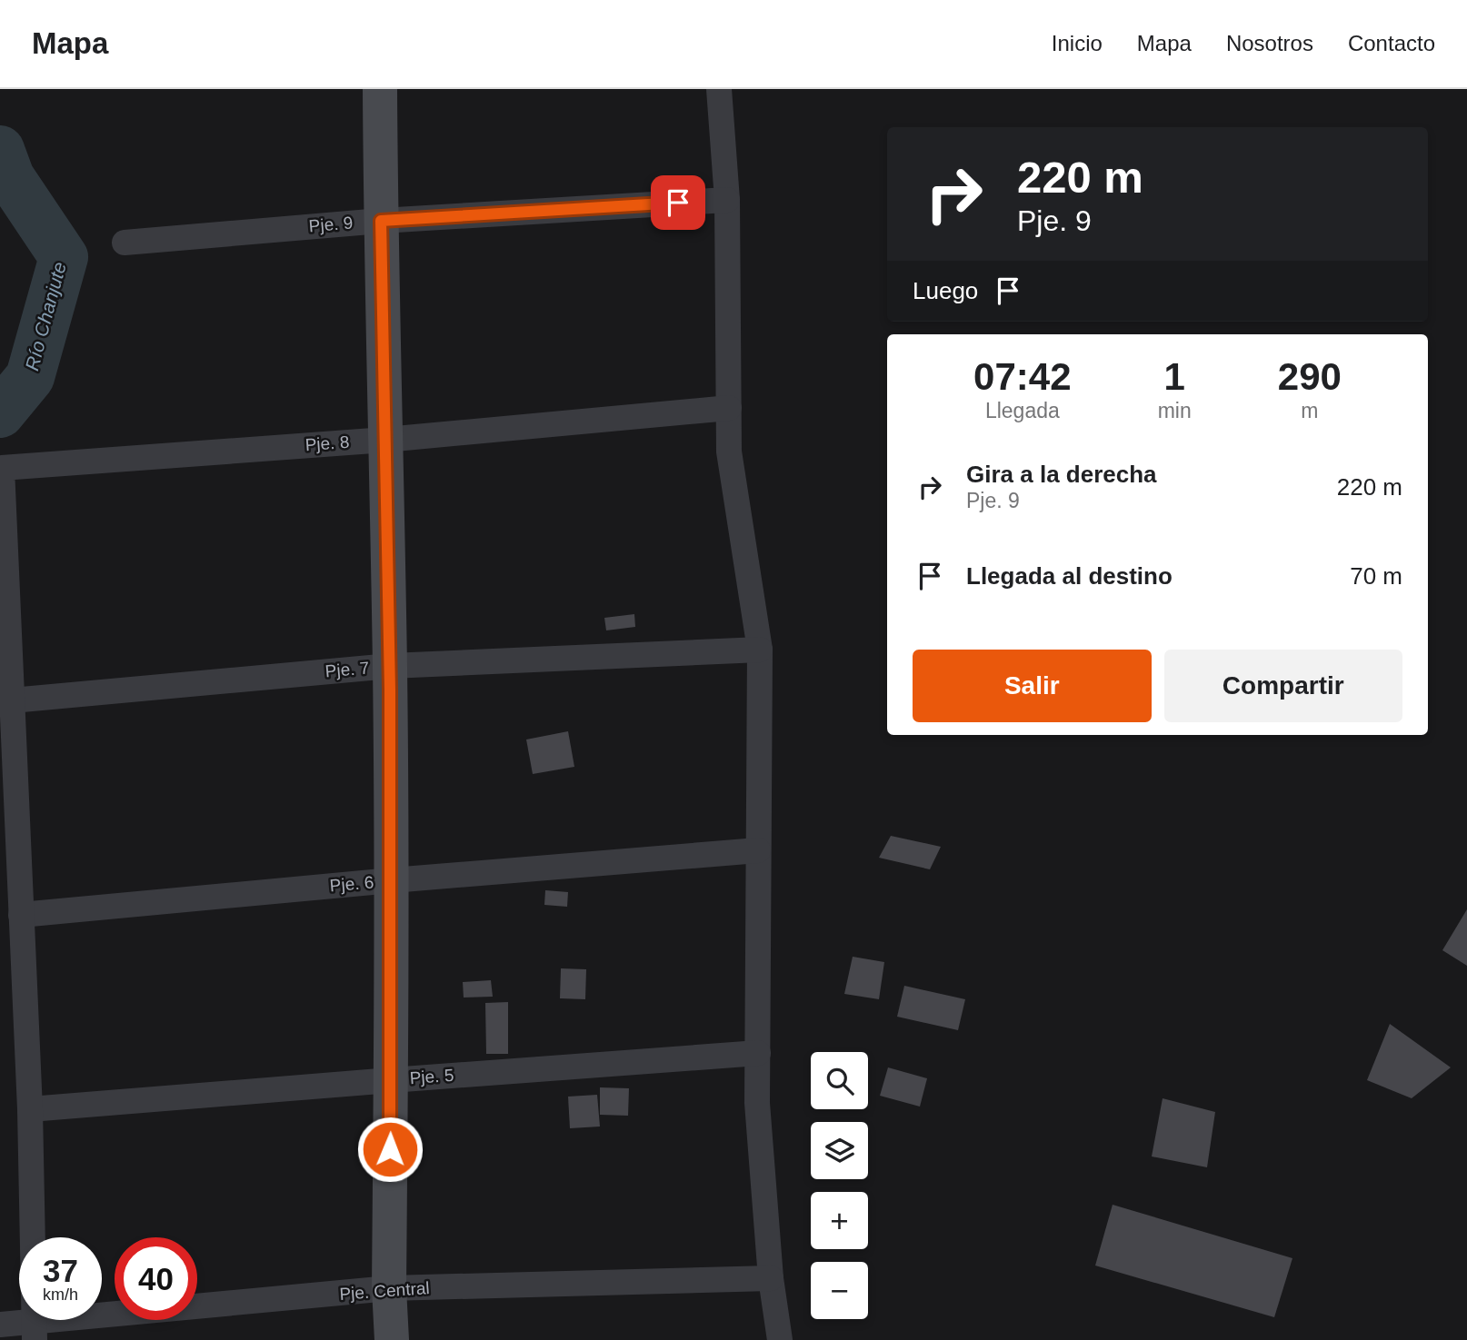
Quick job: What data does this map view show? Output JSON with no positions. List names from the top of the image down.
{
  "streets": {
    "street": [
      "Pje. 9",
      "Pje. 8",
      "Pje. 7",
      "Pje. 6",
      "Pje. 5",
      "Pje. Central"
    ]
  },
  "crossings": [
    ["Pje. 8", "Pje. 7"]
  ],
  "water": ["Río Chanjute"],
  "page": {
    "header": "Mapa",
    "nav": [
      "Inicio",
      "Mapa",
      "Nosotros",
      "Contacto"
    ],
    "turn": ["220 m", "Pje. 9"],
    "then": "Luego",
    "eta": [
      "07:42",
      "Llegada",
      "1",
      "min",
      "290",
      "m"
    ],
    "list": [
      {
        "name": "Gira a la derecha",
        "note": "Pje. 9",
        "value": "220 m"
      },
      {
        "name": "Llegada al destino",
        "value": "70 m"
      }
    ],
    "buttons": ["Salir", "Compartir"],
    "map_buttons": ["+", "−"],
    "speed": "37 km/h",
    "limit": "40"
  }
}
